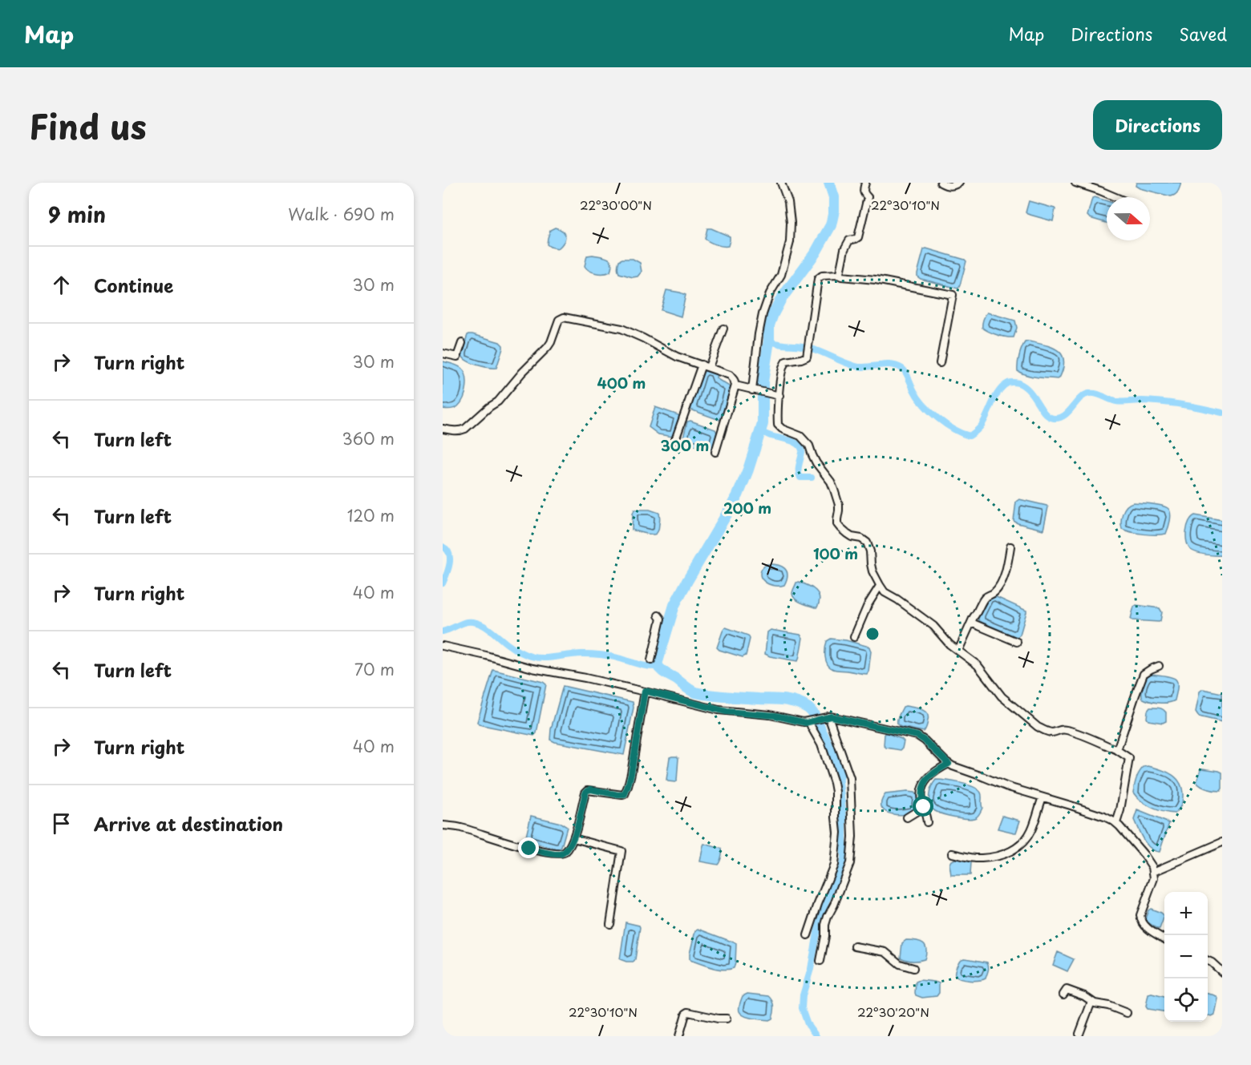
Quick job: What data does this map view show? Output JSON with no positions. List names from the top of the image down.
{
  "north": "right",
  "page": {
    "header": "Map",
    "nav": ["Map", "Directions", "Saved"],
    "title": "Find us",
    "buttons": "Directions",
    "heading": ["9 min", "Walk · 690 m"],
    "list": [
      ["Continue", "30 m"],
      ["Turn right", "30 m"],
      ["Turn left", "360 m"],
      ["Turn left", "120 m"],
      ["Turn right", "40 m"],
      ["Turn left", "70 m"],
      ["Turn right", "40 m"],
      "Arrive at destination"
    ],
    "map_buttons": ["+", "−"]
  },
  "coordinates": ["22°30'10\"N", "22°30'00\"N", "22°30'20\"N"],
  "rings": [
    "400 m",
    "300 m",
    "200 m",
    "100 m"
  ]
}
